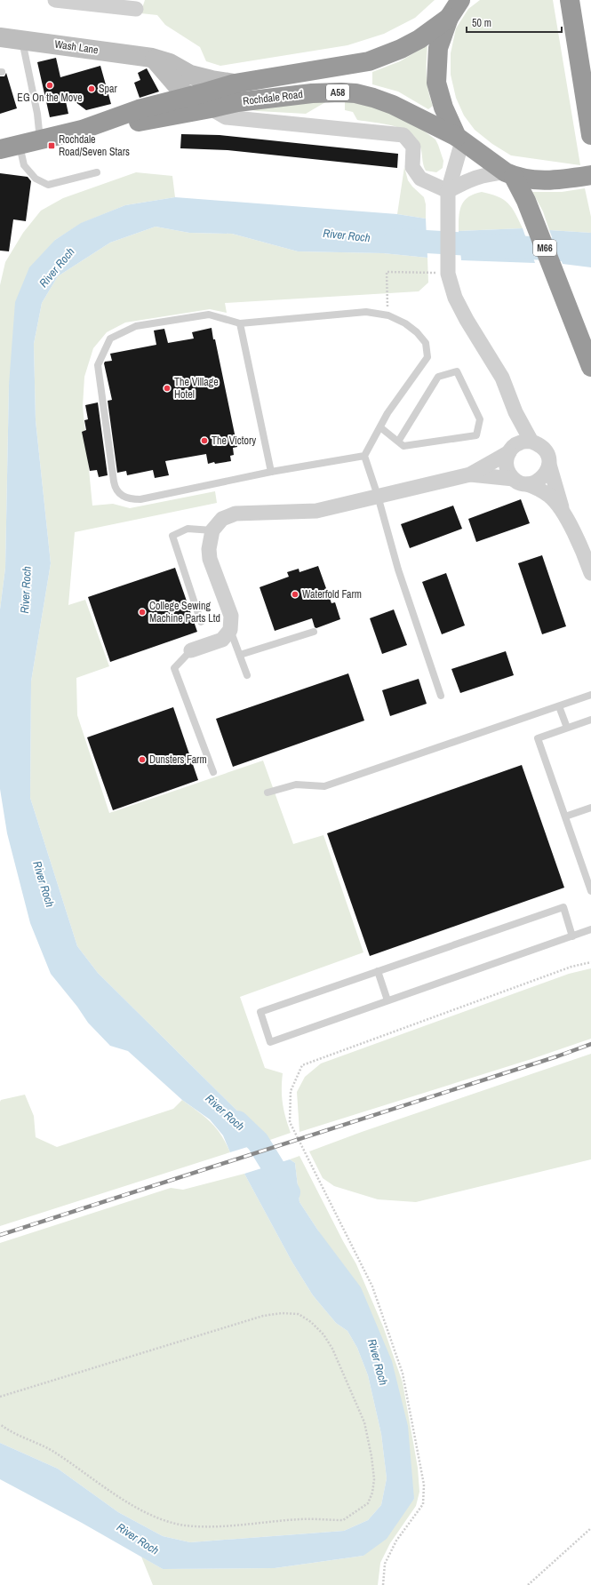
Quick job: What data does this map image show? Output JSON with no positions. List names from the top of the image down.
{
  "streets": {
    "highway": ["A58", "Rochdale Road", "M66"],
    "main road": ["Wash Lane"]
  },
  "crossings": [
    ["Wash Lane", "Rochdale Road"],
    ["A58", "Rochdale Road"],
    ["A58", "M66"]
  ],
  "water": ["River Roch"],
  "places": {
    "other": [
      "EG On the Move",
      "Spar",
      "The Village Hotel",
      "The Victory",
      "Waterfold Farm",
      "College Sewing Machine Parts Ltd",
      "Dunsters Farm"
    ],
    "transit": ["Rochdale Road/Seven Stars"]
  },
  "scale_bar": "50 m"
}
